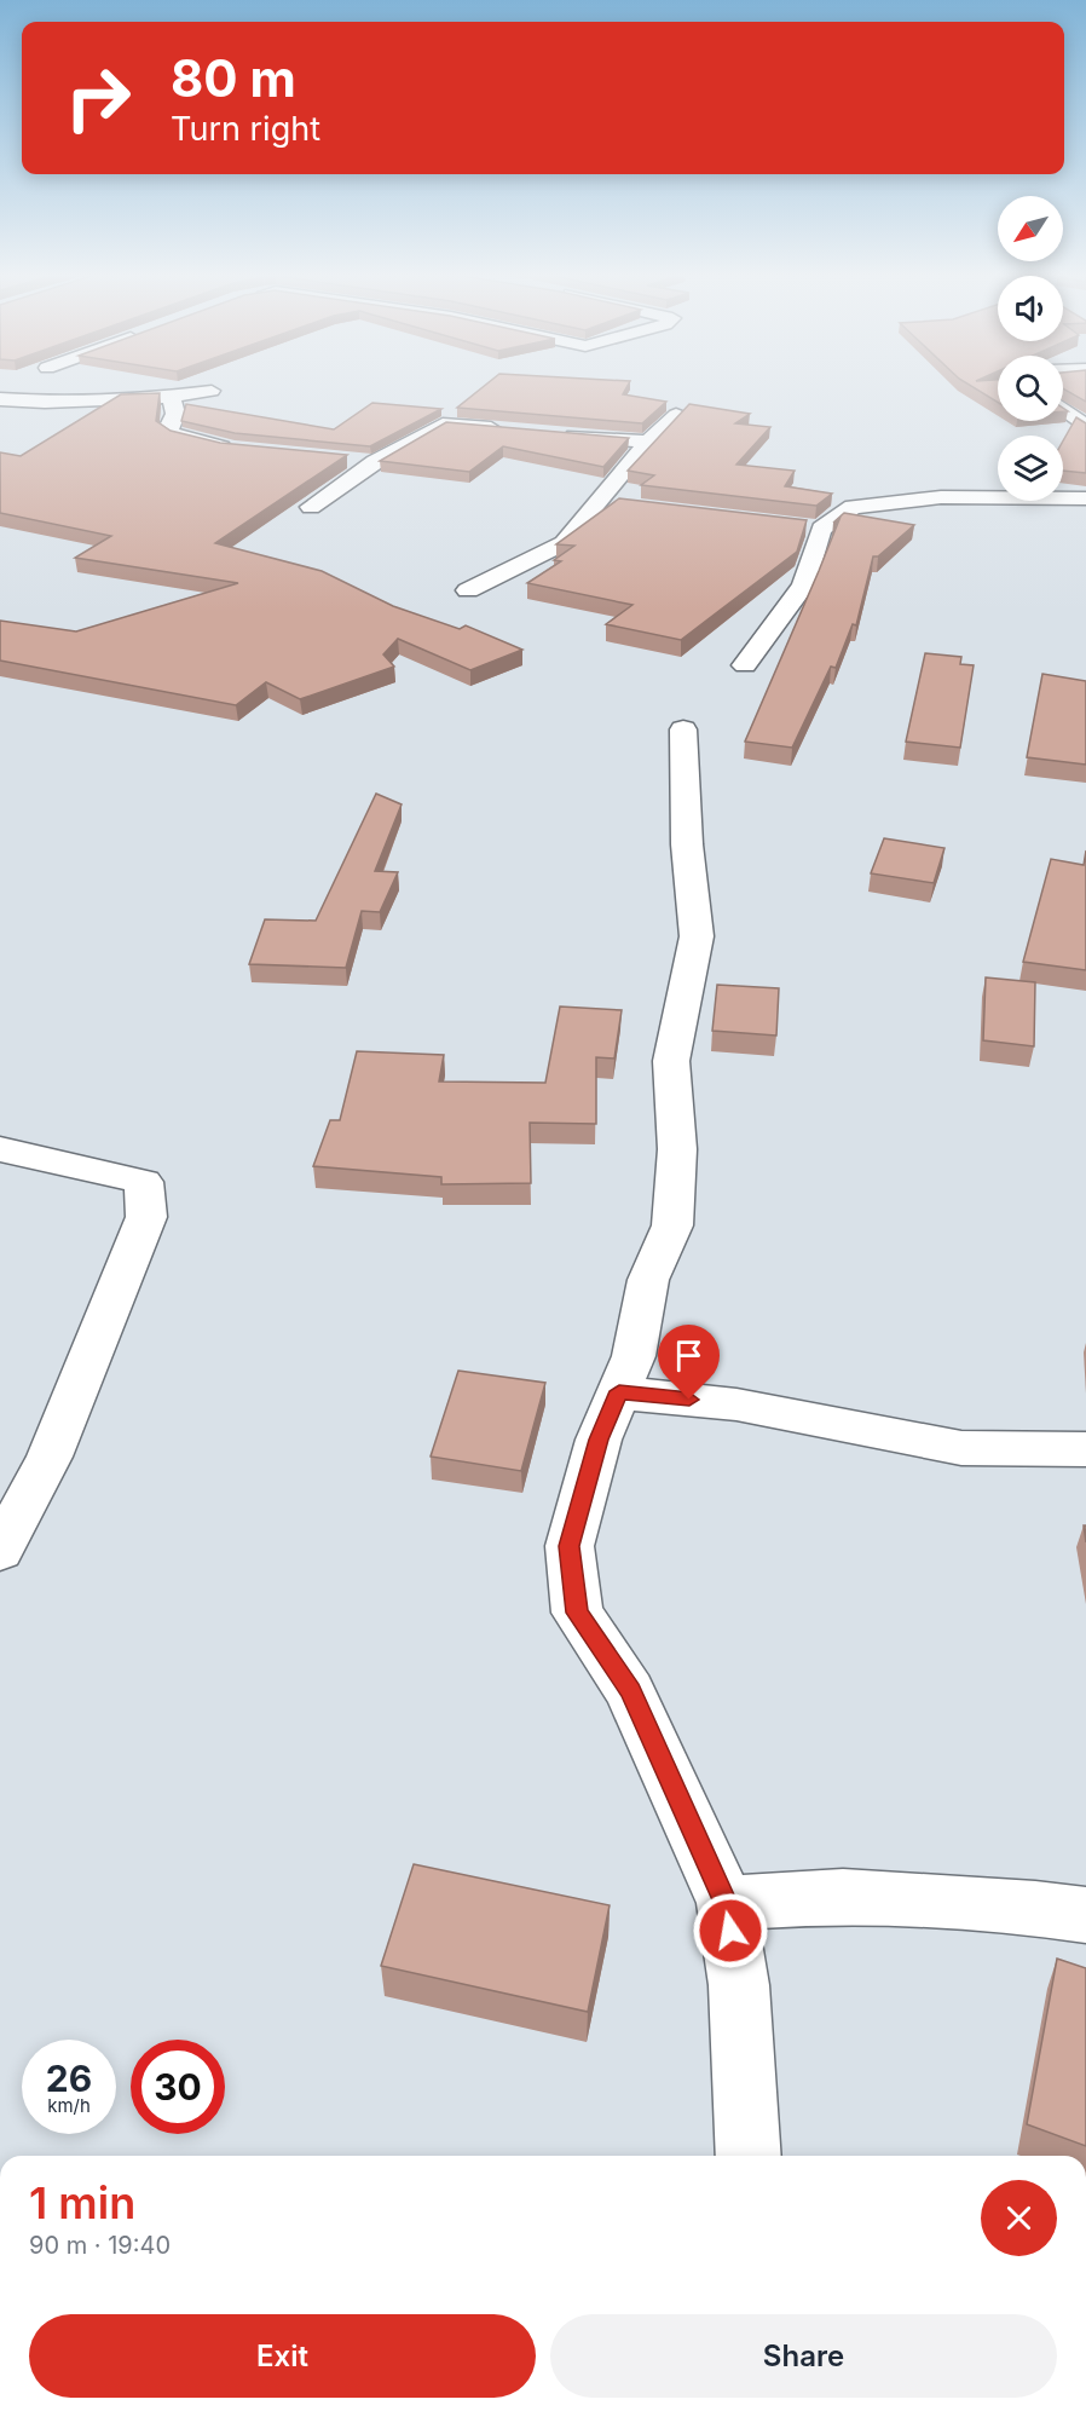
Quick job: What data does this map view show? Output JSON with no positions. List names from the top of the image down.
{
  "north": "bottom left",
  "page": {
    "turn": ["80 m", "Turn right"],
    "speed": "26 km/h",
    "limit": "30",
    "heading": ["1 min", "90 m · 19:40"],
    "buttons": ["Exit", "Share"]
  }
}
